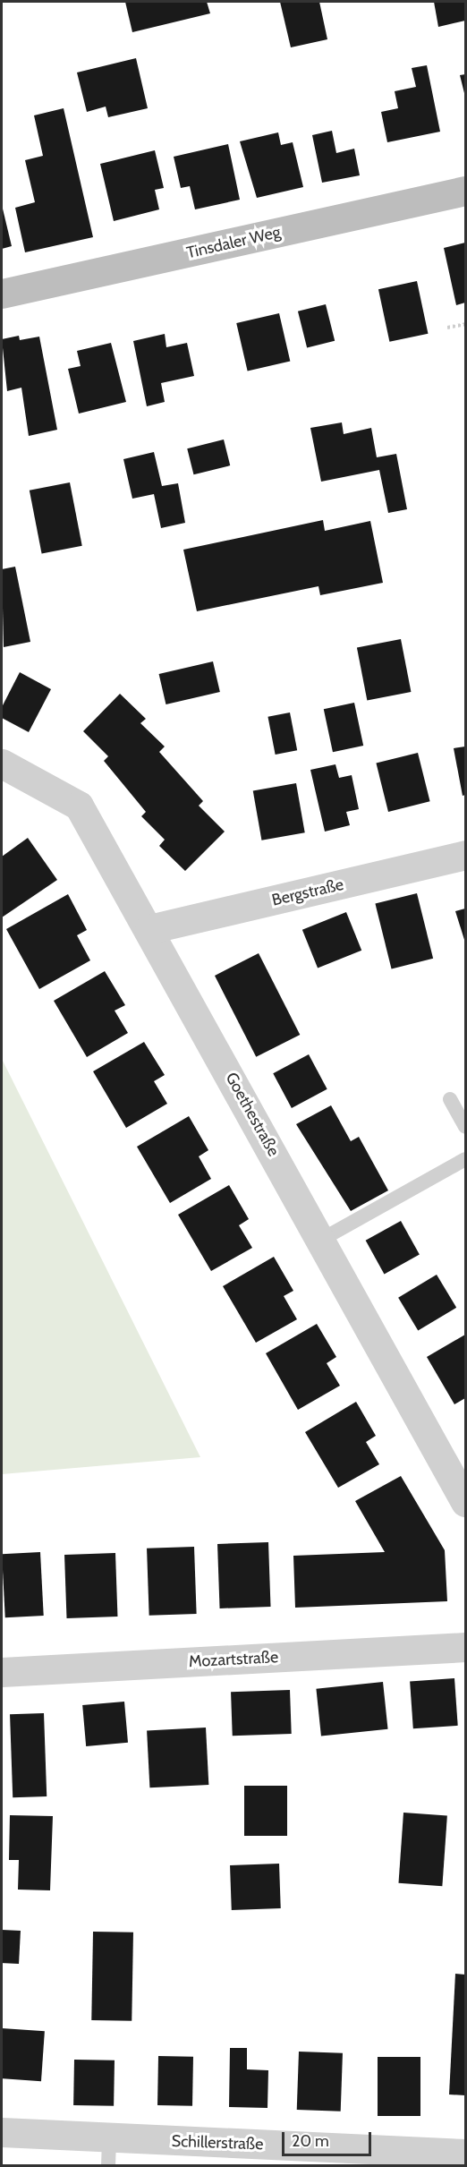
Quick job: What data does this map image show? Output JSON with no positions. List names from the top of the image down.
{
  "streets": {
    "street": [
      "Tinsdaler Weg",
      "Bergstraße",
      "Goethestraße",
      "Mozartstraße",
      "Schillerstraße"
    ]
  },
  "crossings": [
    ["Bergstraße", "Goethestraße"]
  ],
  "scale_bar": "20 m"
}
